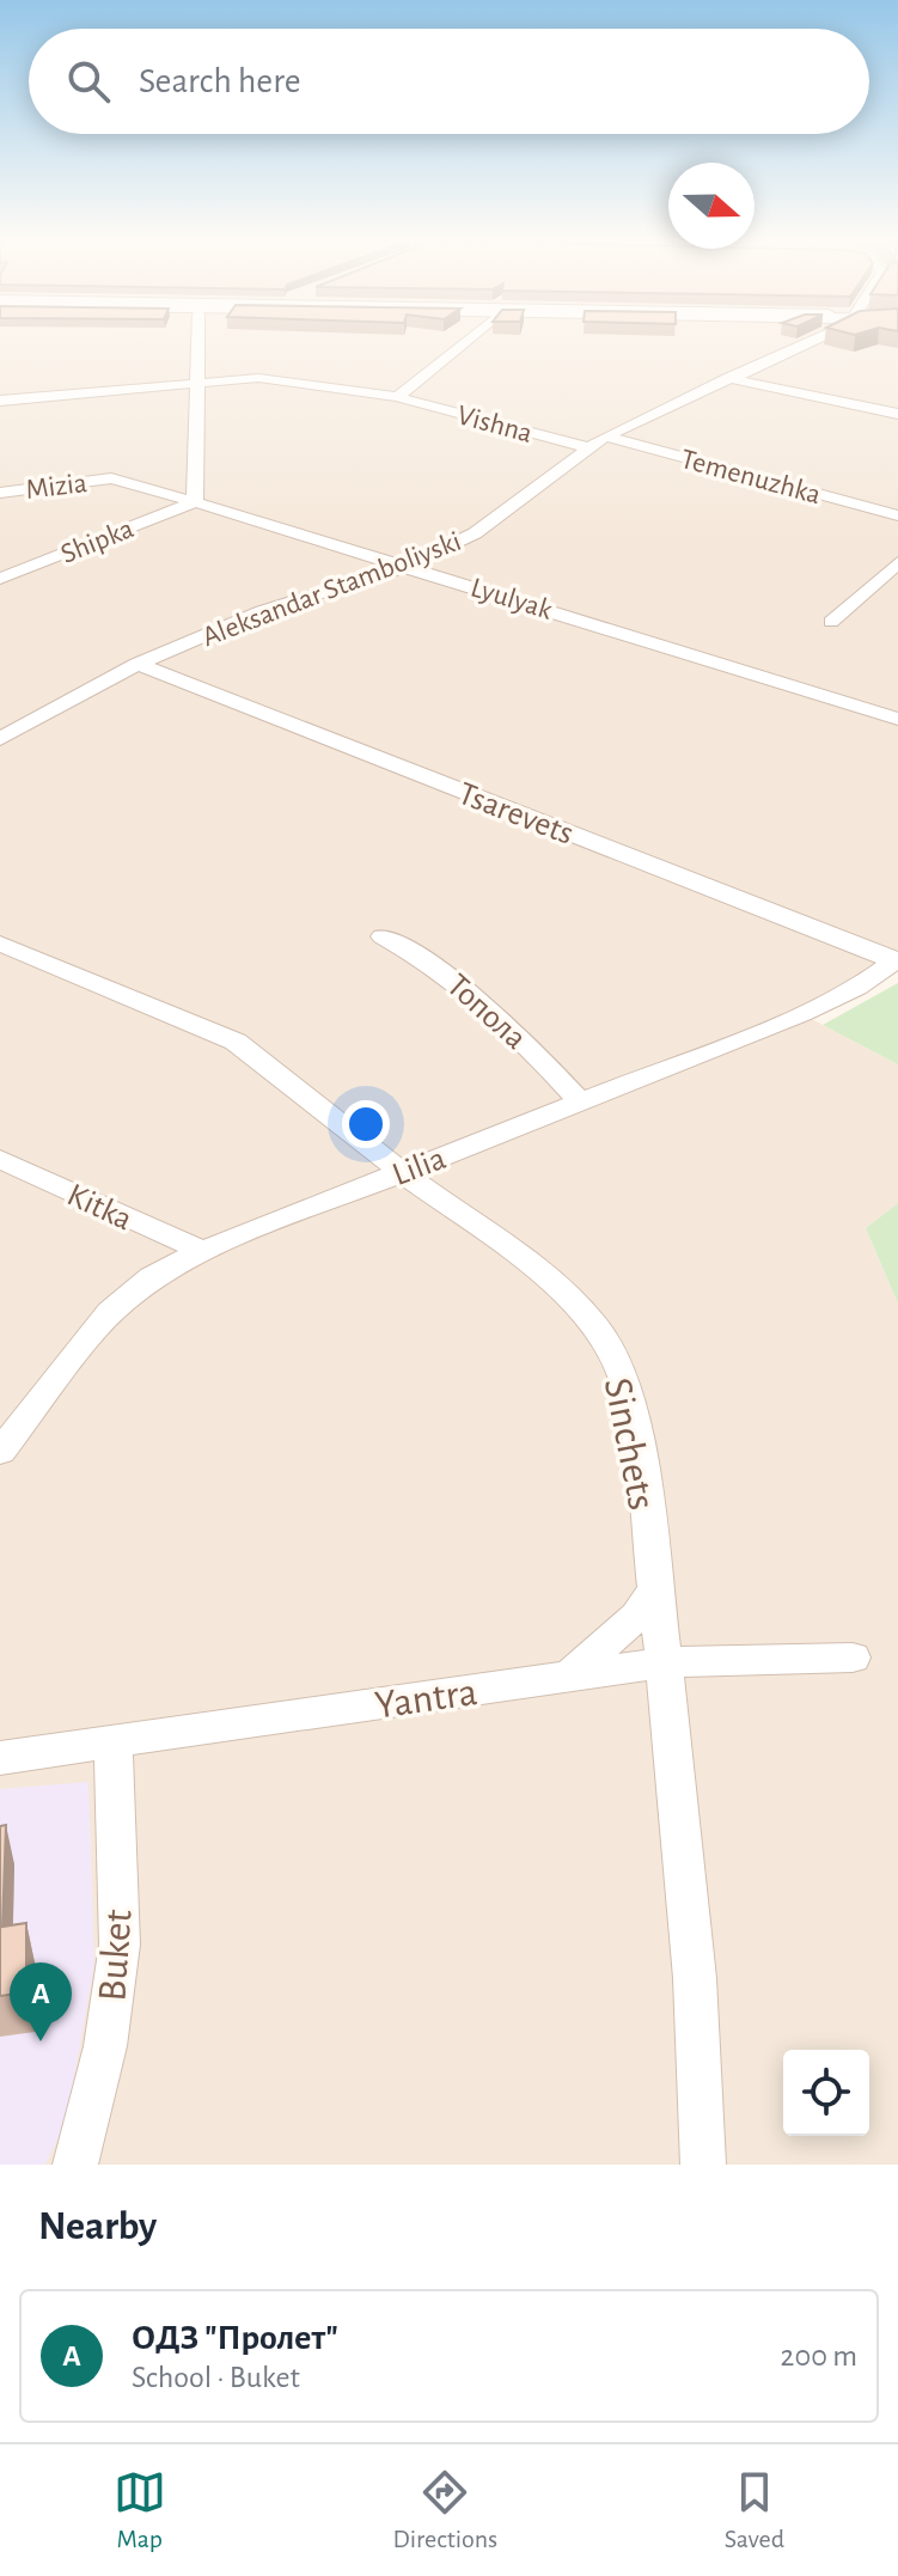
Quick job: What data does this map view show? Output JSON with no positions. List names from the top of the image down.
{
  "streets": {
    "street": [
      "Vishna",
      "Temenuzhka",
      "Mizia",
      "Shipka",
      "Aleksandar Stamboliyski",
      "Lyulyak",
      "Tsarevets",
      "Топола",
      "Lilia",
      "Kitka",
      "Sinchets",
      "Yantra",
      "Buket"
    ]
  },
  "crossings": [
    ["Vishna", "Aleksandar Stamboliyski"],
    ["Temenuzhka", "Aleksandar Stamboliyski"],
    ["Mizia", "Lyulyak"],
    ["Shipka", "Lyulyak"],
    ["Aleksandar Stamboliyski", "Lyulyak"],
    ["Aleksandar Stamboliyski", "Tsarevets"],
    ["Tsarevets", "Lilia"],
    ["Топола", "Lilia"],
    ["Lilia", "Kitka"],
    ["Lilia", "Sinchets"],
    ["Sinchets", "Yantra"],
    ["Yantra", "Buket"]
  ],
  "north": "right",
  "page": {
    "search": "Search here",
    "pins": "A",
    "heading": "Nearby",
    "list": [
      {
        "mark": "A",
        "name": "ОДЗ \"Пролет\"",
        "note": "School · Buket",
        "value": "200 m"
      }
    ],
    "nav": ["Map", "Directions", "Saved"]
  }
}
